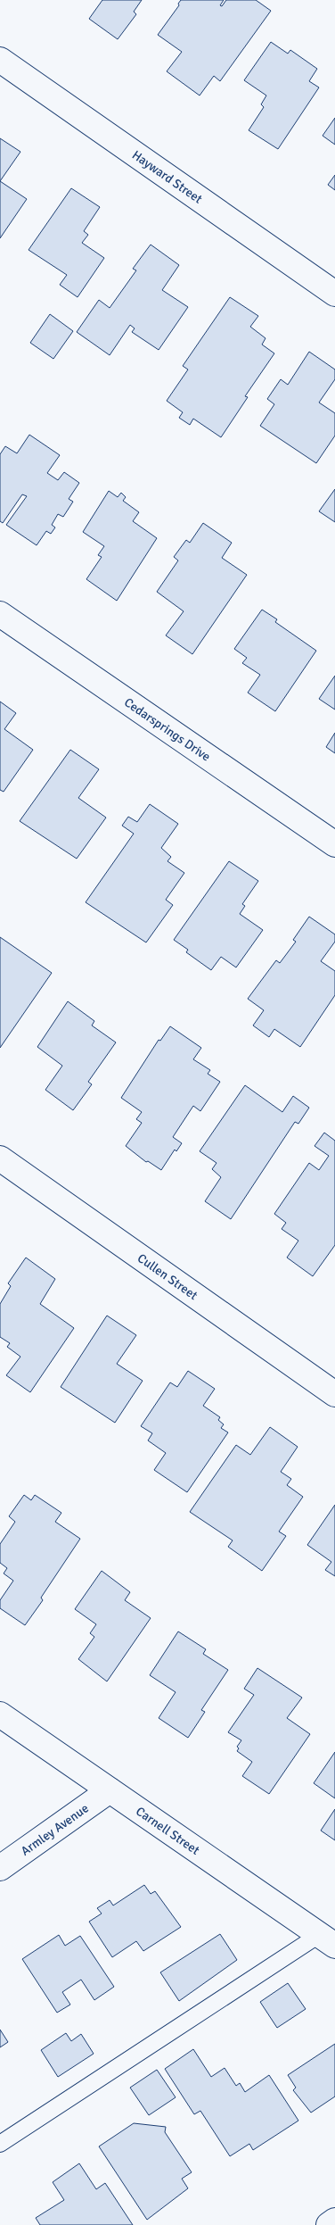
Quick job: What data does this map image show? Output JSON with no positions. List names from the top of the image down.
{
  "streets": {
    "street": [
      "Hayward Street",
      "Cedarsprings Drive",
      "Cullen Street",
      "Armley Avenue",
      "Carnell Street"
    ]
  },
  "crossings": [
    ["Armley Avenue", "Carnell Street"]
  ]
}
